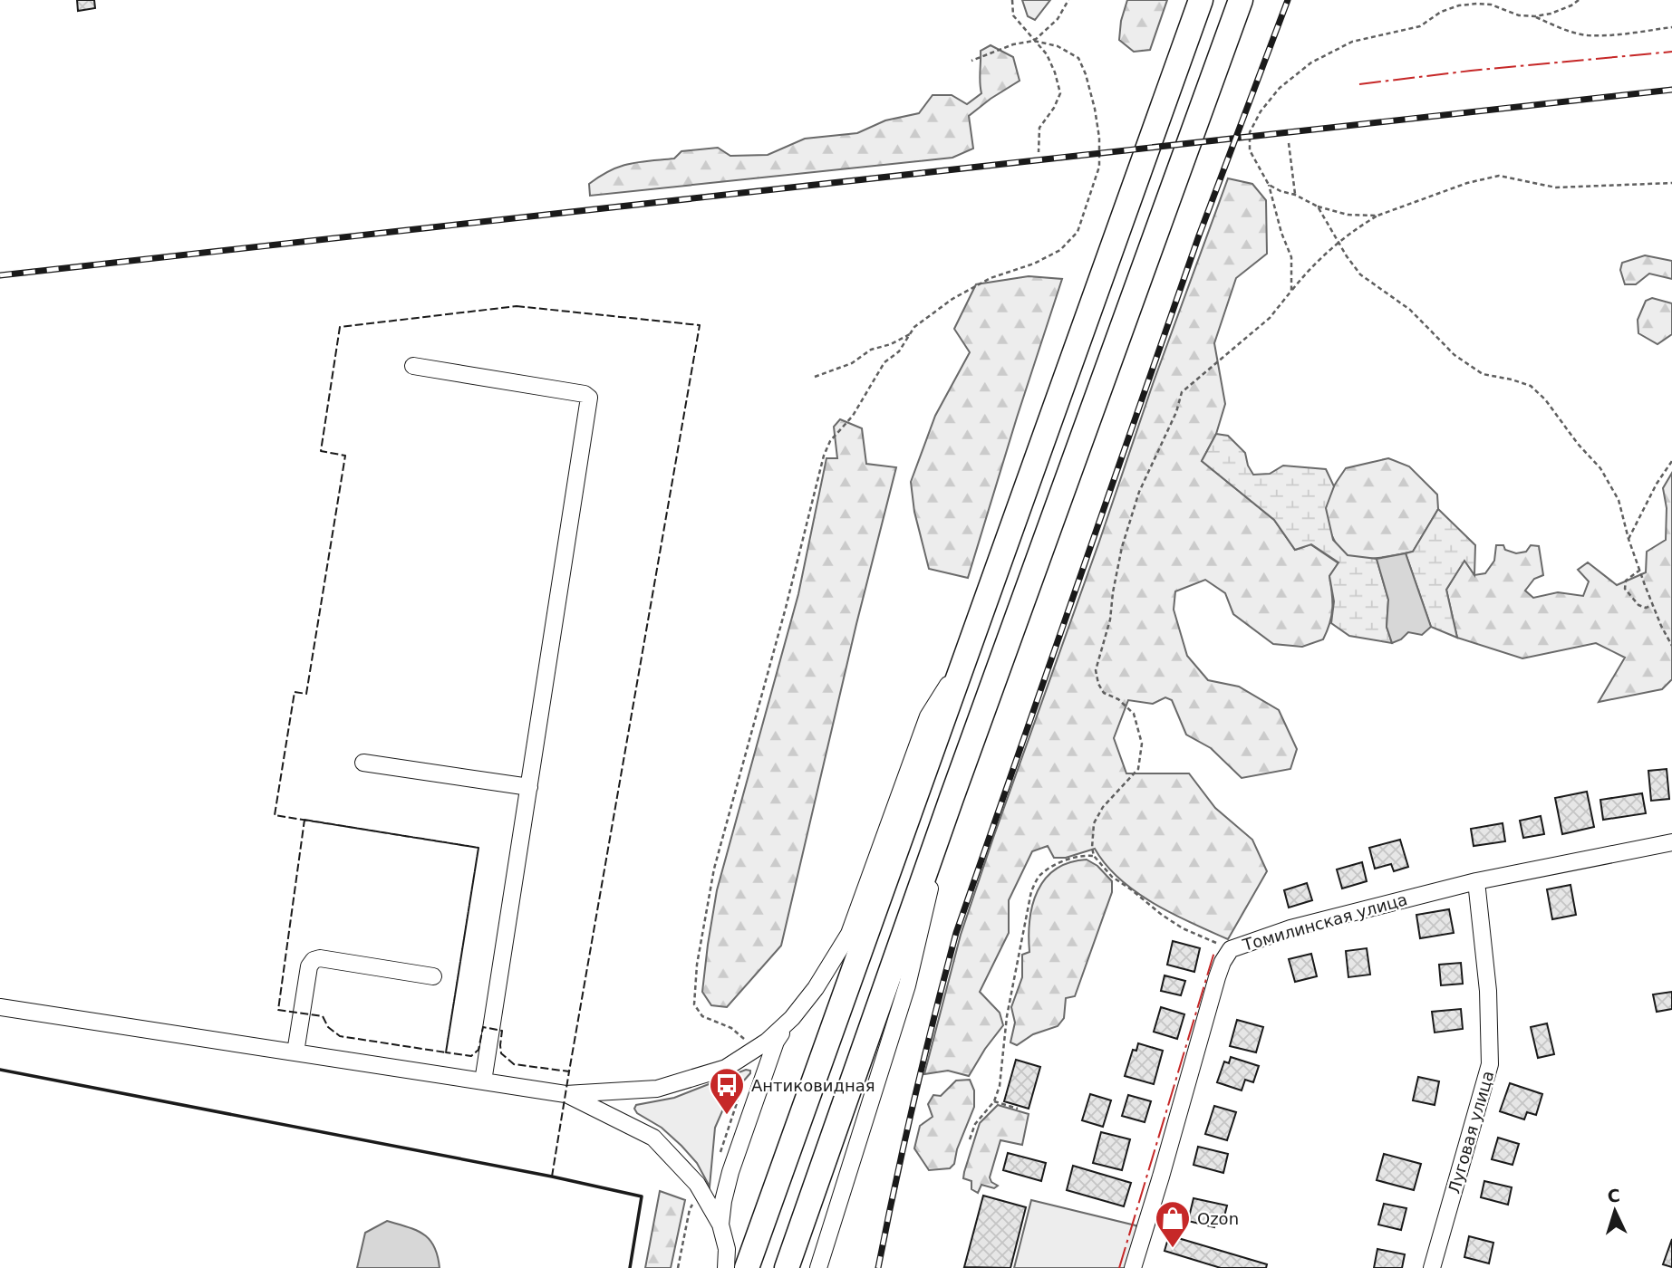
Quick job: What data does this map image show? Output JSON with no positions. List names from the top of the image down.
{
  "streets": {
    "street": ["Томилинская улица", "Луговая улица"]
  },
  "crossings": [
    ["Томилинская улица", "Луговая улица"]
  ],
  "places": {
    "bus stop": ["Антиковидная"],
    "shop": ["Ozon"]
  },
  "north": "top"
}
